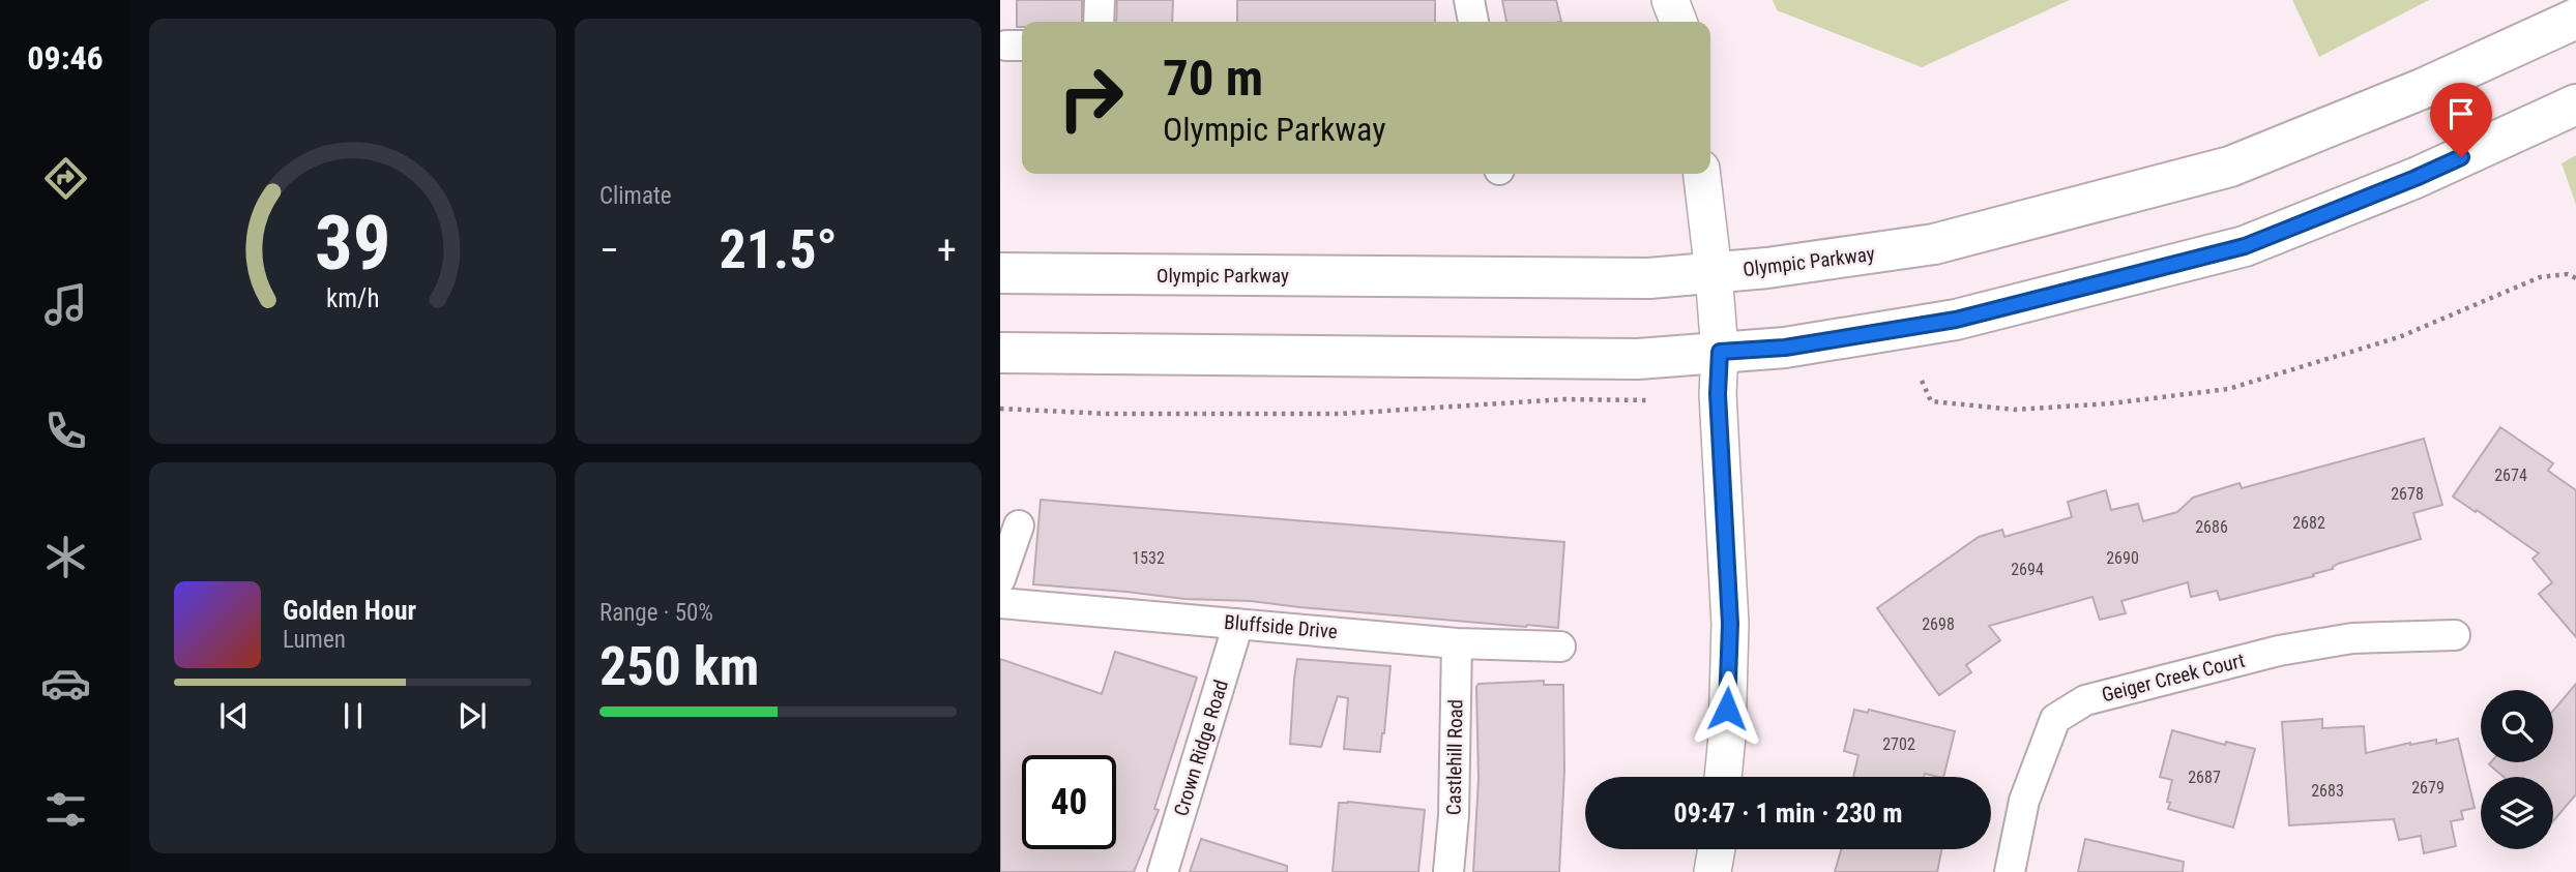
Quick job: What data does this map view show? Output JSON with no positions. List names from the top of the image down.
{
  "streets": {
    "main road": ["Olympic Parkway"],
    "street": [
      "Bluffside Drive",
      "Geiger Creek Court",
      "Crown Ridge Road",
      "Castlehill Road"
    ]
  },
  "crossings": [
    ["Bluffside Drive", "Crown Ridge Road"],
    ["Bluffside Drive", "Castlehill Road"]
  ],
  "house_numbers": [
    "2674",
    "2678",
    "2682",
    "2686",
    "1532",
    "2690",
    "2694",
    "2698",
    "2702",
    "2687",
    "2679",
    "2683"
  ],
  "page": {
    "tabs": "09:46",
    "tile": [
      "Climate",
      ["Range · 50%", "250 km"]
    ],
    "turn": ["70 m", "Olympic Parkway"],
    "heat": ["−", "21.5°", "+"],
    "song": ["Golden Hour", "Lumen"],
    "limit": "40",
    "trip": "09:47 · 1 min · 230 m",
    "gauge": ["39", "km/h"]
  }
}
